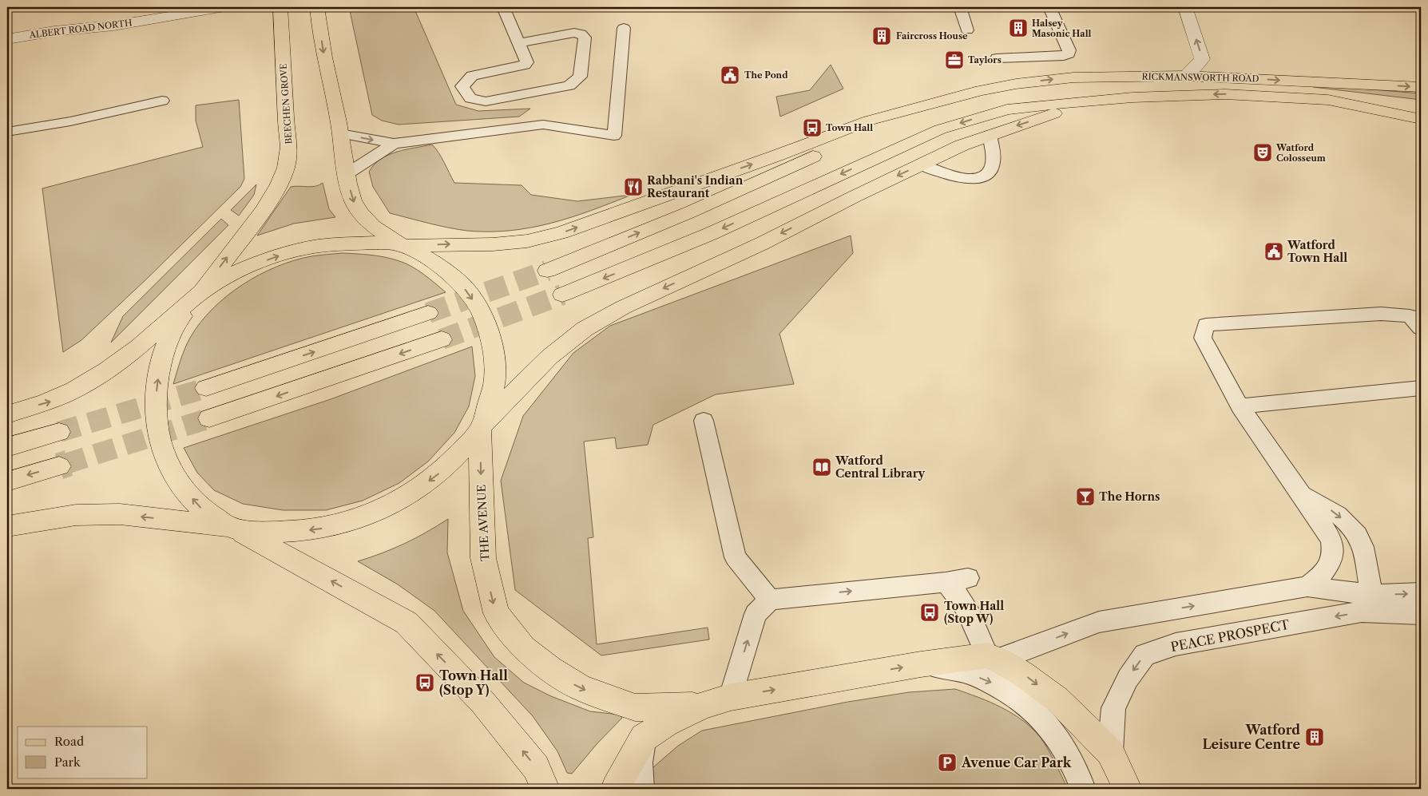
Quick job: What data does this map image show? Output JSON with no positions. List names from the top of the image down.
{
  "streets": {
    "main road": ["RICKMANSWORTH ROAD", "BEECHEN GROVE", "THE AVENUE"],
    "street": ["ALBERT ROAD NORTH"],
    "lane": ["PEACE PROSPECT"]
  },
  "one_way": ["BEECHEN GROVE"],
  "places": {
    "building": ["Halsey Masonic Hall", "Faircross House", "Watford Leisure Centre"],
    "office": ["Taylors"],
    "public building": ["The Pond", "Watford Town Hall"],
    "bus stop": ["Town Hall", "Town Hall (Stop W)", "Town Hall (Stop Y)"],
    "theatre": ["Watford Colosseum"],
    "restaurant": ["Rabbani's Indian Restaurant"],
    "library": ["Watford Central Library"],
    "bar": ["The Horns"],
    "parking": ["Avenue Car Park"]
  },
  "legend": ["Road", "Park"]
}
